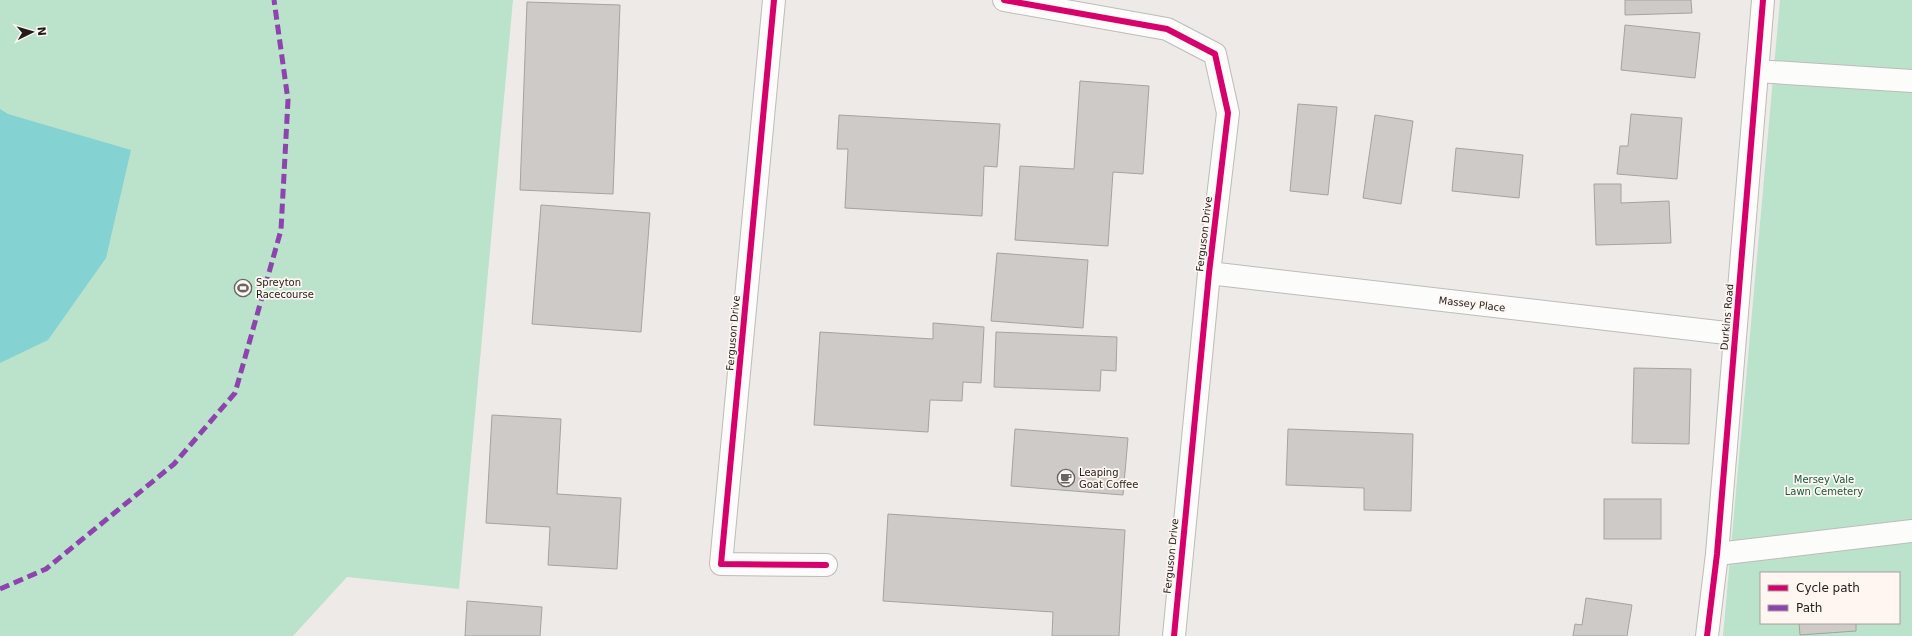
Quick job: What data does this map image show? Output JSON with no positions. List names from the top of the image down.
{
  "streets": {
    "street": ["Ferguson Drive", "Massey Place", "Durkins Road"]
  },
  "crossings": [
    ["Ferguson Drive", "Massey Place"],
    ["Massey Place", "Durkins Road"]
  ],
  "parks": ["Mersey Vale Lawn Cemetery"],
  "places": {
    "sports": ["Spreyton Racecourse"],
    "cafe": ["Leaping Goat Coffee"]
  },
  "legend": ["Cycle path", "Path"],
  "north": "right"
}
